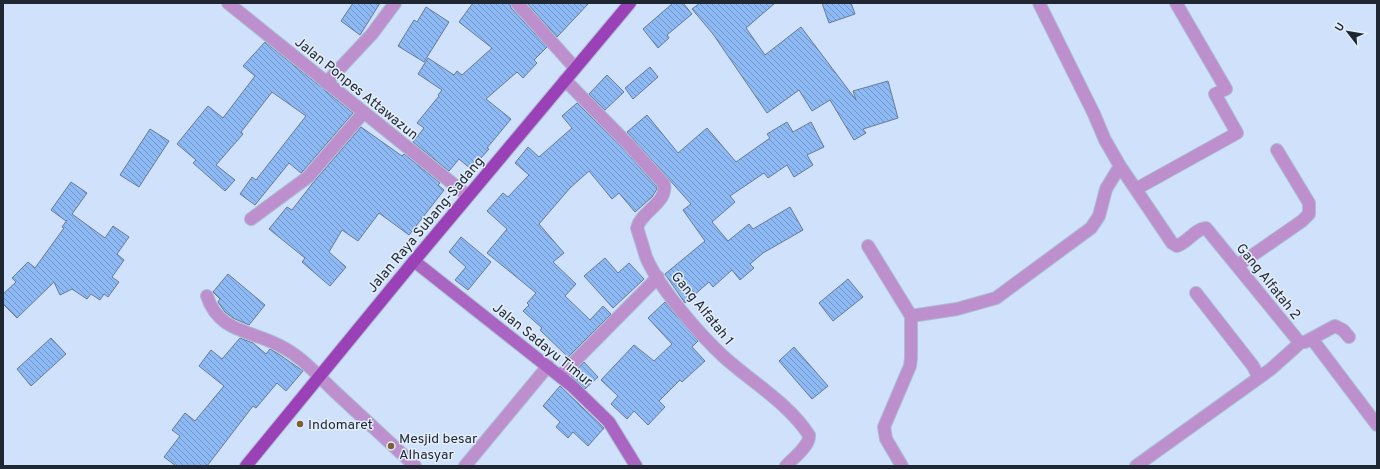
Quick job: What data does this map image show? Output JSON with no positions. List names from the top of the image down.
{
  "streets": {
    "main road": ["Jalan Raya Subang-Sadang"],
    "street": [
      "Jalan Ponpes Attawazun",
      "Gang Alfatah 2",
      "Gang Alfatah 1",
      "Jalan Sadayu Timur"
    ]
  },
  "crossings": [
    ["Jalan Ponpes Attawazun", "Jalan Raya Subang-Sadang"],
    ["Jalan Raya Subang-Sadang", "Gang Alfatah 1"],
    ["Jalan Raya Subang-Sadang", "Jalan Sadayu Timur"]
  ],
  "places": ["Indomaret", "Mesjid besar Alhasyar"],
  "north": "top left"
}
